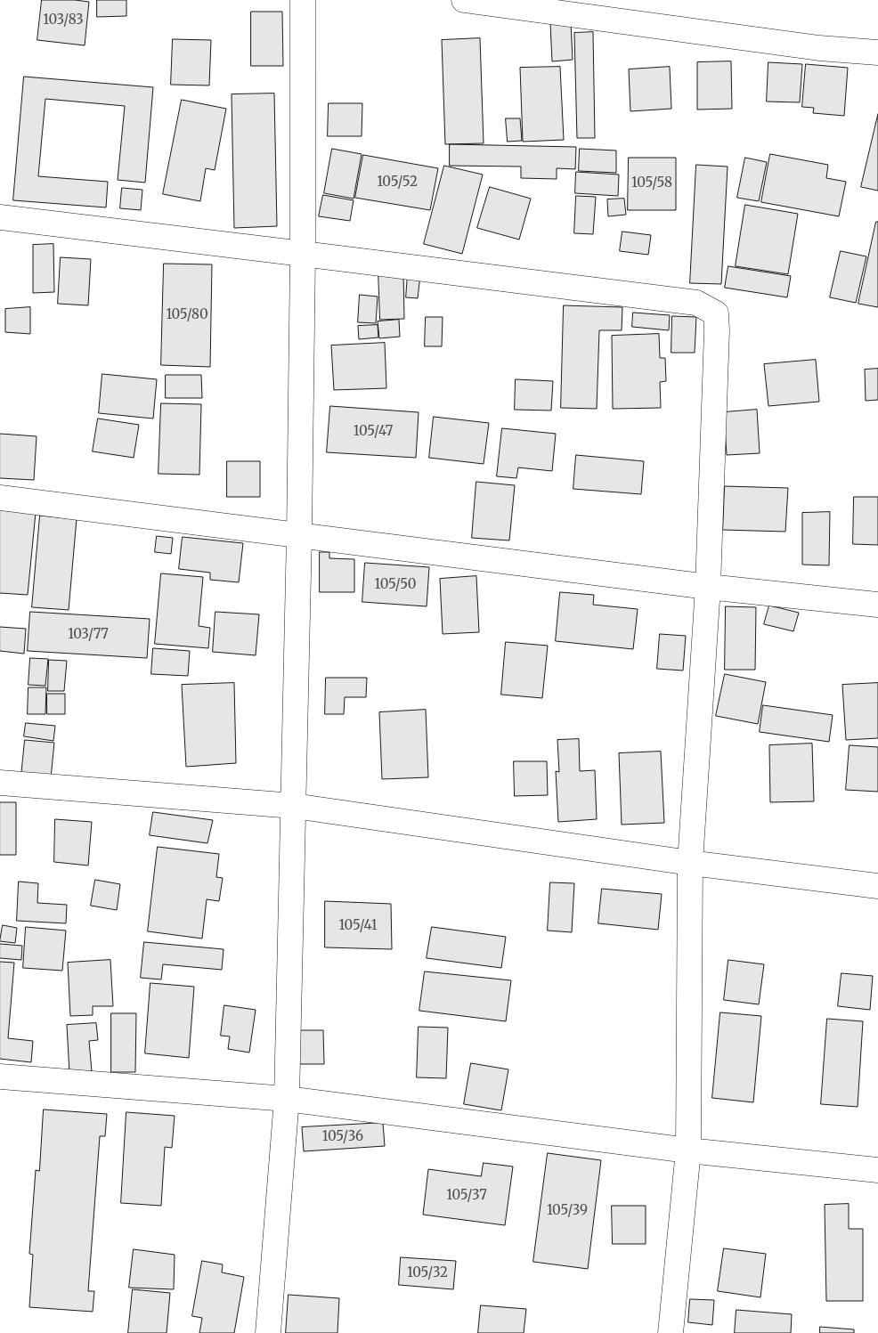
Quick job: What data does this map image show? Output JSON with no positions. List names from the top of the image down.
{
  "house_numbers": [
    "103/83",
    "105/52",
    "105/58",
    "105/80",
    "105/47",
    "105/50",
    "103/77",
    "105/41",
    "105/36",
    "105/37",
    "105/39",
    "105/32"
  ]
}
